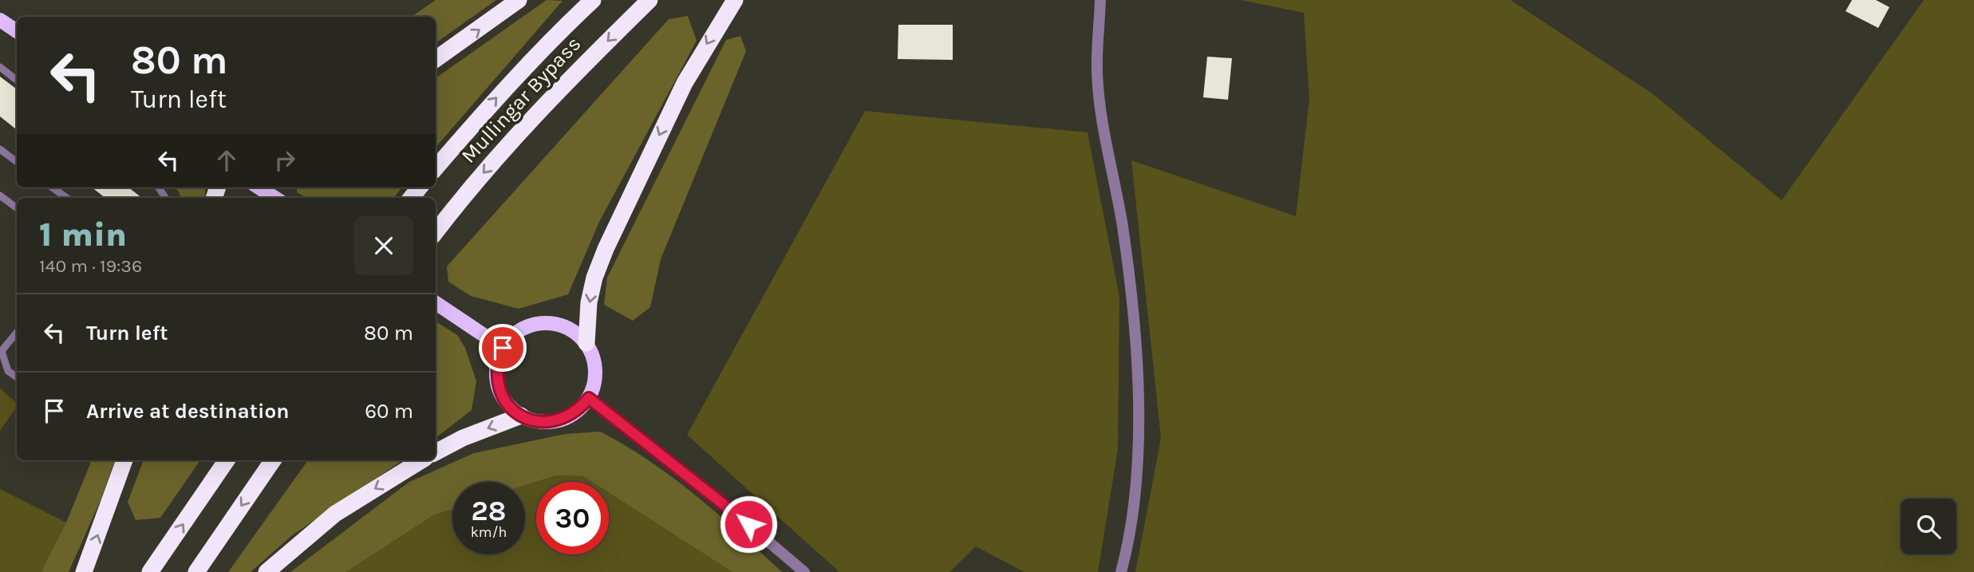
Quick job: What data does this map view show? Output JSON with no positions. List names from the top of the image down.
{
  "streets": {
    "highway": ["Mullingar Bypass"]
  },
  "page": {
    "turn": ["80 m", "Turn left"],
    "heading": ["1 min", "140 m · 19:36"],
    "list": [
      {
        "name": "Turn left",
        "value": "80 m"
      },
      {
        "name": "Arrive at destination",
        "value": "60 m"
      }
    ],
    "speed": "28 km/h",
    "limit": "30"
  }
}
